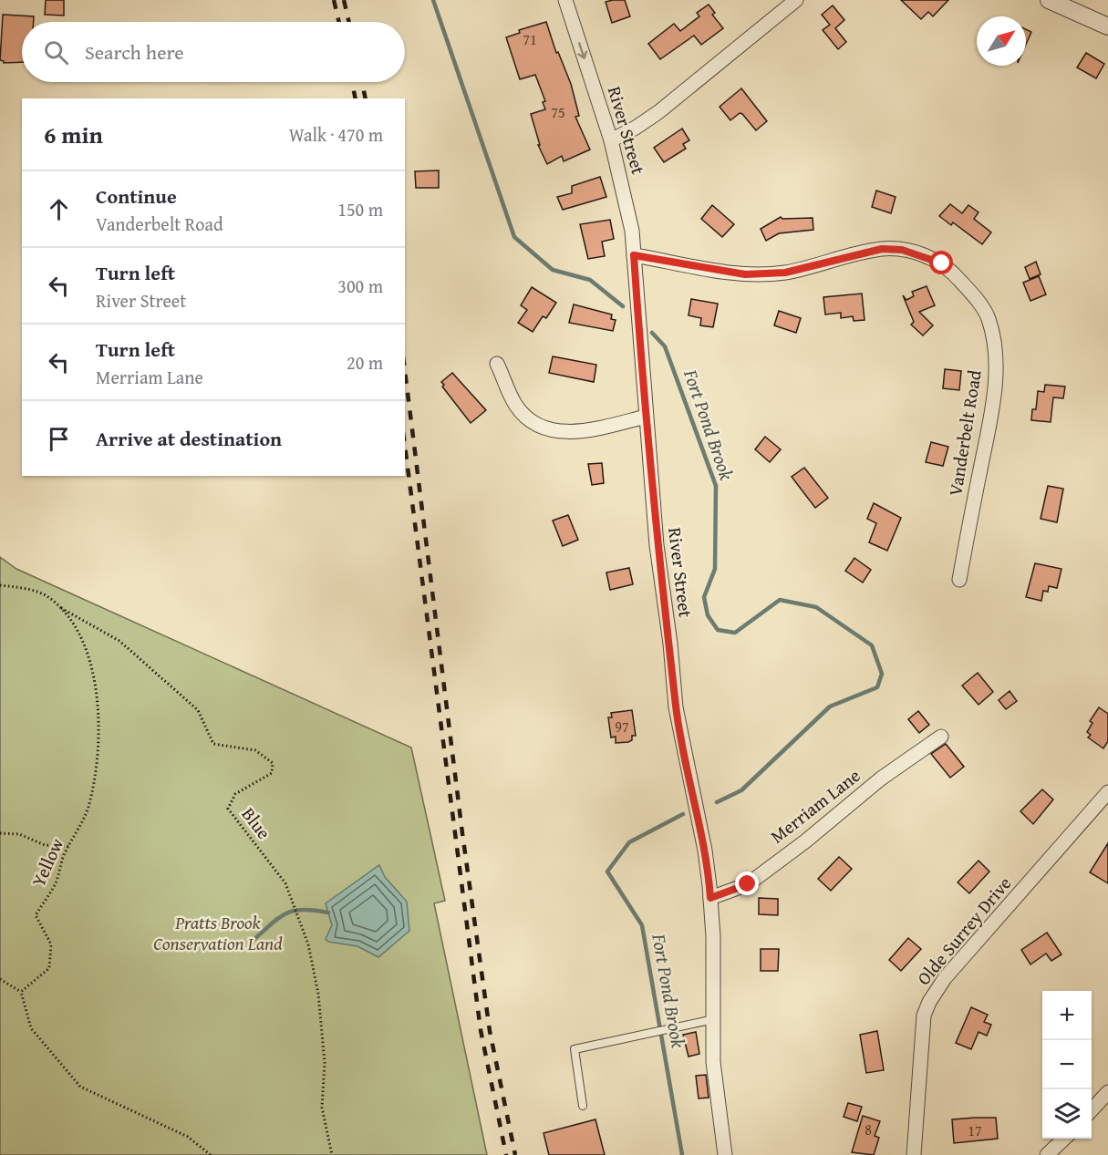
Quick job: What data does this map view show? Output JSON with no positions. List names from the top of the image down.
{
  "streets": {
    "street": [
      "River Street",
      "Vanderbelt Road",
      "Merriam Lane",
      "Olde Surrey Drive"
    ],
    "path": ["Blue", "Yellow"]
  },
  "crossings": [
    ["River Street", "Vanderbelt Road"],
    ["River Street", "Merriam Lane"],
    ["Blue", "Yellow"]
  ],
  "water": ["Fort Pond Brook"],
  "parks": ["Pratts Brook Conservation Land"],
  "house_numbers": [
    "71",
    "75",
    "97",
    "8",
    "17"
  ],
  "north": "top right",
  "page": {
    "search": "Search here",
    "heading": ["6 min", "Walk · 470 m"],
    "list": [
      ["Continue", "Vanderbelt Road", "150 m"],
      ["Turn left", "River Street", "300 m"],
      ["Turn left", "Merriam Lane", "20 m"],
      "Arrive at destination"
    ],
    "map_buttons": ["+", "−"]
  }
}
